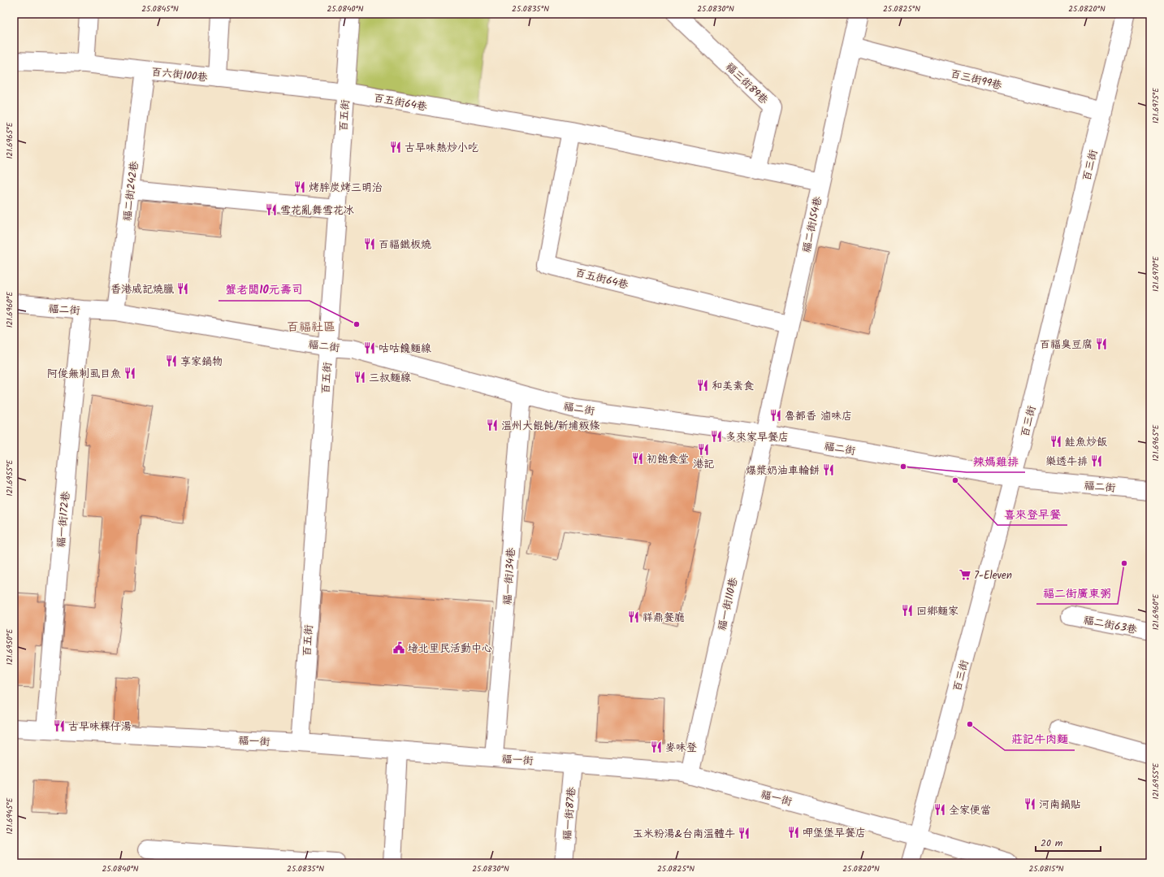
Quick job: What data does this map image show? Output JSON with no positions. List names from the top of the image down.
{
  "streets": {
    "street": [
      "百六街100巷",
      "百三街99巷",
      "福三街89巷",
      "百五街64巷",
      "百五街",
      "百三街",
      "福二街242巷",
      "福二街154巷",
      "福二街",
      "福一街172巷",
      "福一街134巷",
      "福一街110巷",
      "福二街63巷",
      "福一街",
      "福一街87巷"
    ]
  },
  "crossings": [
    ["百六街100巷", "百五街64巷"],
    ["百六街100巷", "百五街"],
    ["百六街100巷", "福二街242巷"],
    ["百三街99巷", "百三街"],
    ["百三街99巷", "福二街154巷"],
    ["福三街89巷", "百五街64巷"],
    ["百五街64巷", "百五街"],
    ["百五街64巷", "福二街154巷"],
    ["百五街", "福二街"],
    ["百五街", "福一街"],
    ["百三街", "福二街"],
    ["百三街", "福一街"],
    ["福二街242巷", "福二街"],
    ["福二街154巷", "福二街"],
    ["福二街154巷", "福一街110巷"],
    ["福二街", "福一街172巷"],
    ["福二街", "福一街134巷"],
    ["福二街", "福一街110巷"],
    ["福一街172巷", "福一街"],
    ["福一街134巷", "福一街"],
    ["福一街110巷", "福一街"],
    ["福一街", "福一街87巷"]
  ],
  "districts": ["百福社區"],
  "places": {
    "restaurant": [
      "古早味熱炒小吃",
      "烤胖炭烤三明治",
      "雪花亂舞雪花冰",
      "百福鐵板燒",
      "香港威記燒臘",
      "百福臭豆腐",
      "咕咕饞麵線",
      "享家鍋物",
      "阿俊無刺虱目魚",
      "三叔麵線",
      "和美素食",
      "魯都香 滷味店",
      "溫州大餛飩/新埔粄條",
      "多來家早餐店",
      "鮭魚炒飯",
      "港記",
      "初飽食堂",
      "樂透牛排",
      "爆漿奶油車輪餅",
      "回鄉麵家",
      "祥鼎餐廳",
      "古早味粿仔湯",
      "麥味登",
      "河南鍋貼",
      "全家便當",
      "呷堡堡早餐店",
      "玉米粉湯&台南溫體牛"
    ],
    "other": [
      "蟹老闆10元壽司",
      "辣媽雞排",
      "喜來登早餐",
      "福二街廣東粥",
      "莊記牛肉麵"
    ],
    "supermarket": ["7-Eleven"],
    "public building": ["堵北里民活動中心"]
  },
  "scale_bar": "20 m",
  "coordinates": [
    "25.0845°N",
    "25.0840°N",
    "25.0835°N",
    "25.0830°N",
    "25.0825°N",
    "25.0820°N",
    "121.6975°E",
    "121.6965°E",
    "121.6970°E",
    "121.6960°E",
    "121.6955°E",
    "121.6950°E",
    "121.6945°E",
    "25.0815°N"
  ]
}
